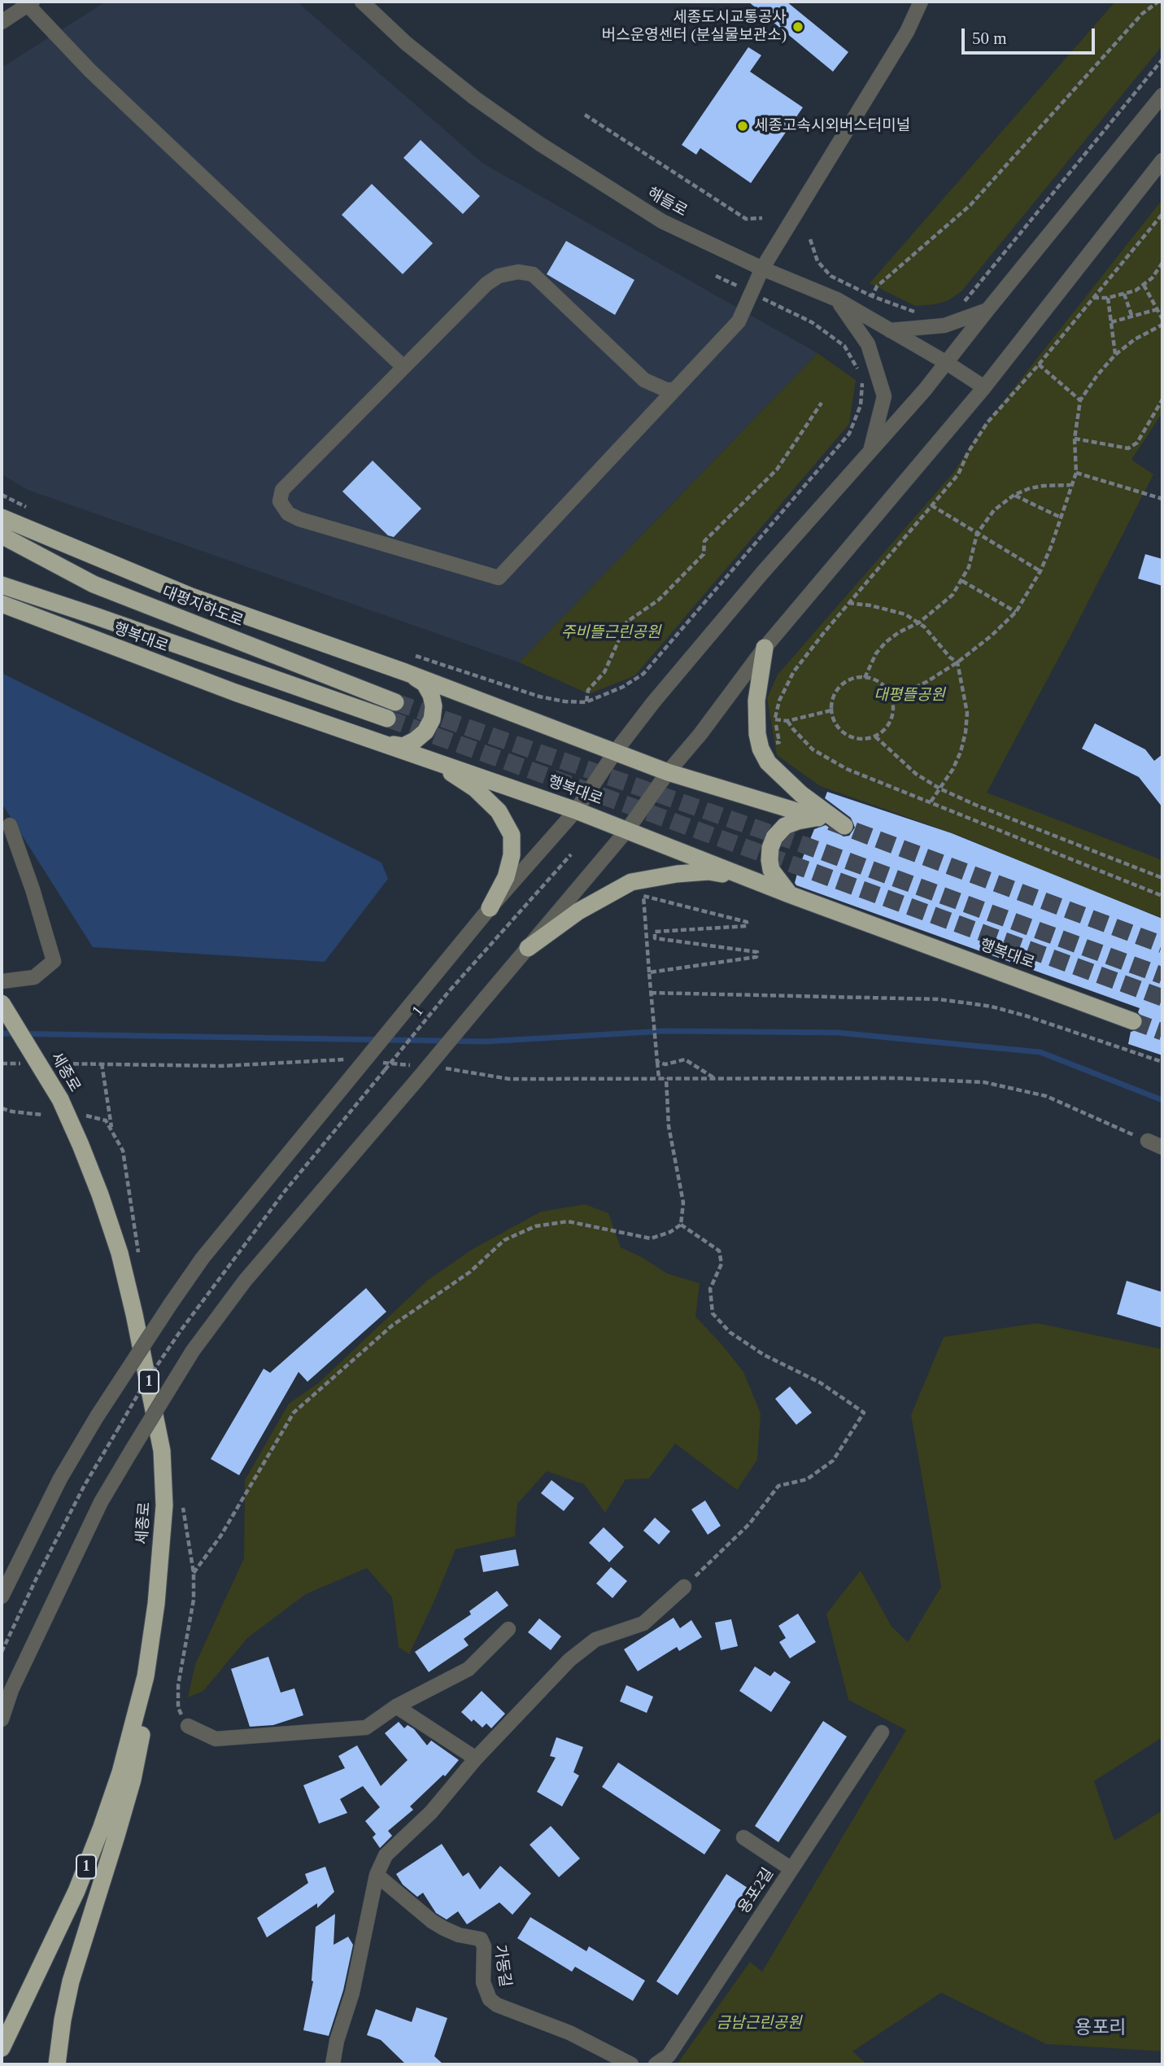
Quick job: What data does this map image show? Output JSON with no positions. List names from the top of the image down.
{
  "streets": {
    "highway": [
      "대평지하도로",
      "행복대로",
      "1",
      "세종로"
    ],
    "street": ["해들로", "용포2길", "가동길"]
  },
  "districts": ["용포리"],
  "parks": ["주비뜰근린공원", "대평뜰공원", "금남근린공원"],
  "places": ["세종도시교통공사 버스운영센터 (분실물보관소)", "세종고속시외버스터미널"],
  "scale_bar": "50 m"
}
